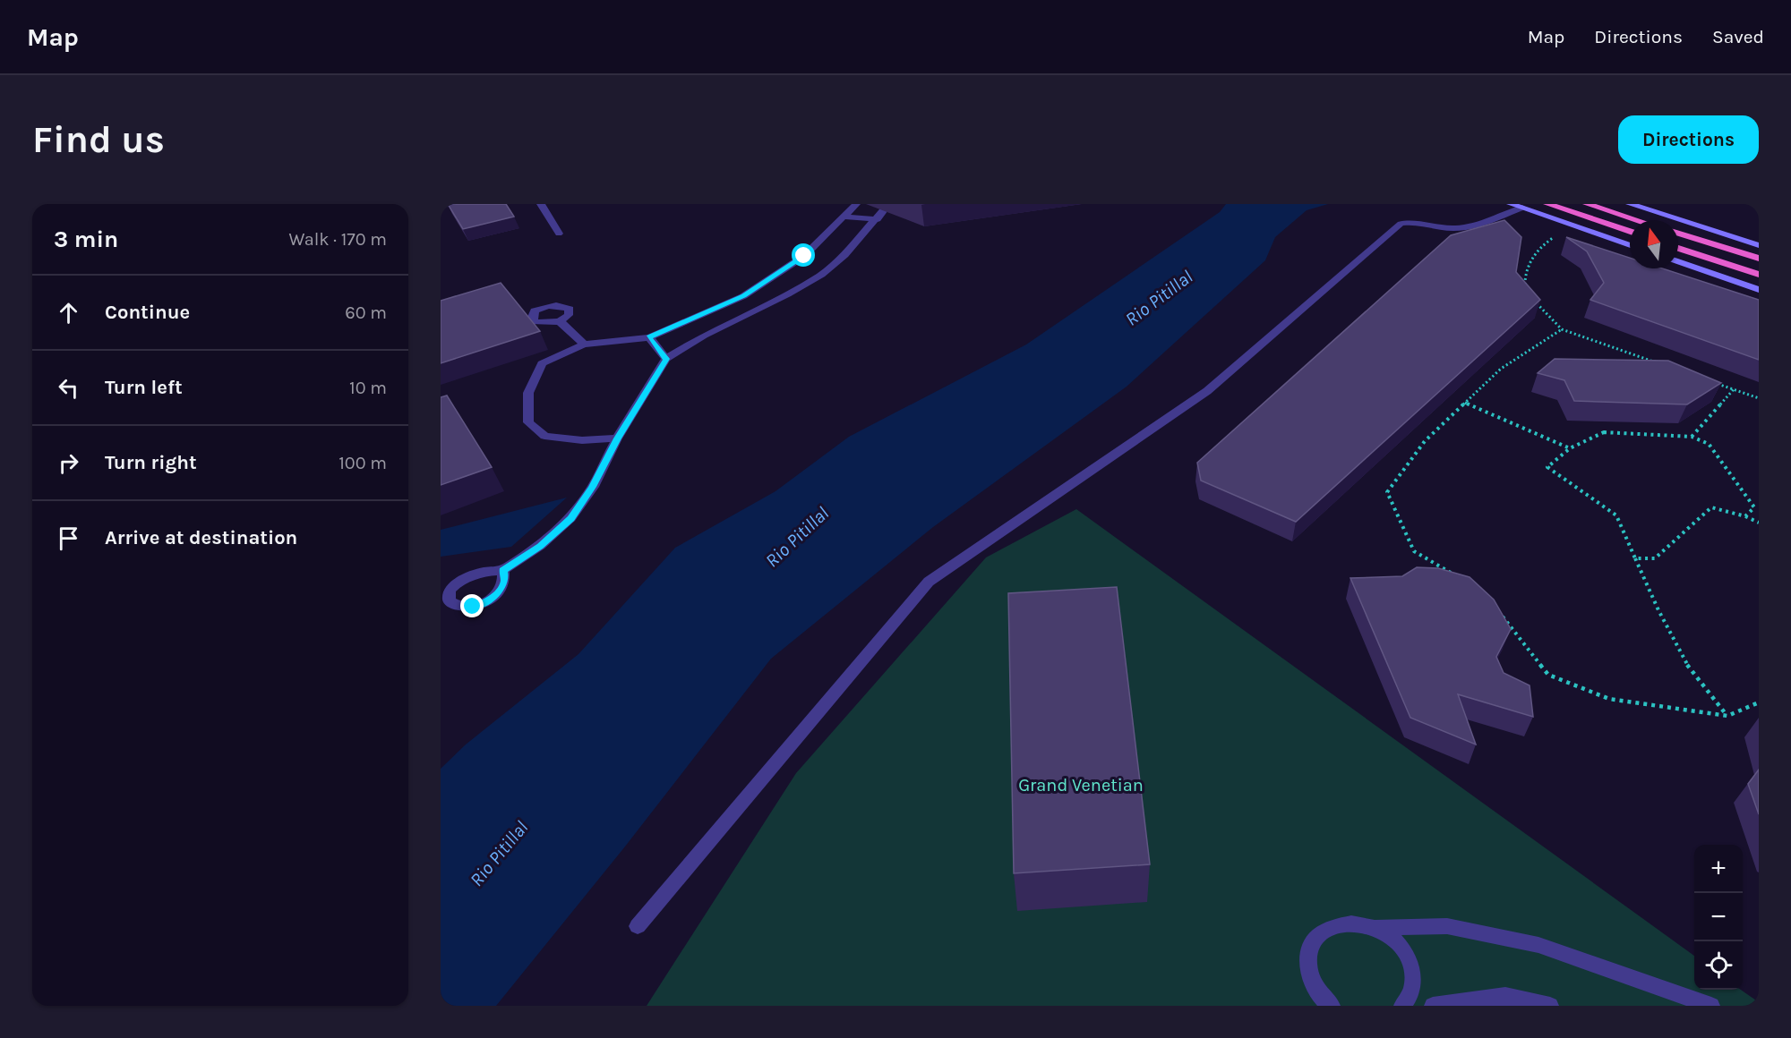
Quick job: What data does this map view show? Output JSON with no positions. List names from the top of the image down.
{
  "water": ["Rio Pitillal"],
  "parks": ["Grand Venetian"],
  "north": "top",
  "page": {
    "header": "Map",
    "nav": ["Map", "Directions", "Saved"],
    "buttons": "Directions",
    "title": "Find us",
    "heading": ["3 min", "Walk · 170 m"],
    "list": [
      ["Continue", "60 m"],
      ["Turn left", "10 m"],
      ["Turn right", "100 m"],
      "Arrive at destination"
    ],
    "map_buttons": ["+", "−"]
  }
}
